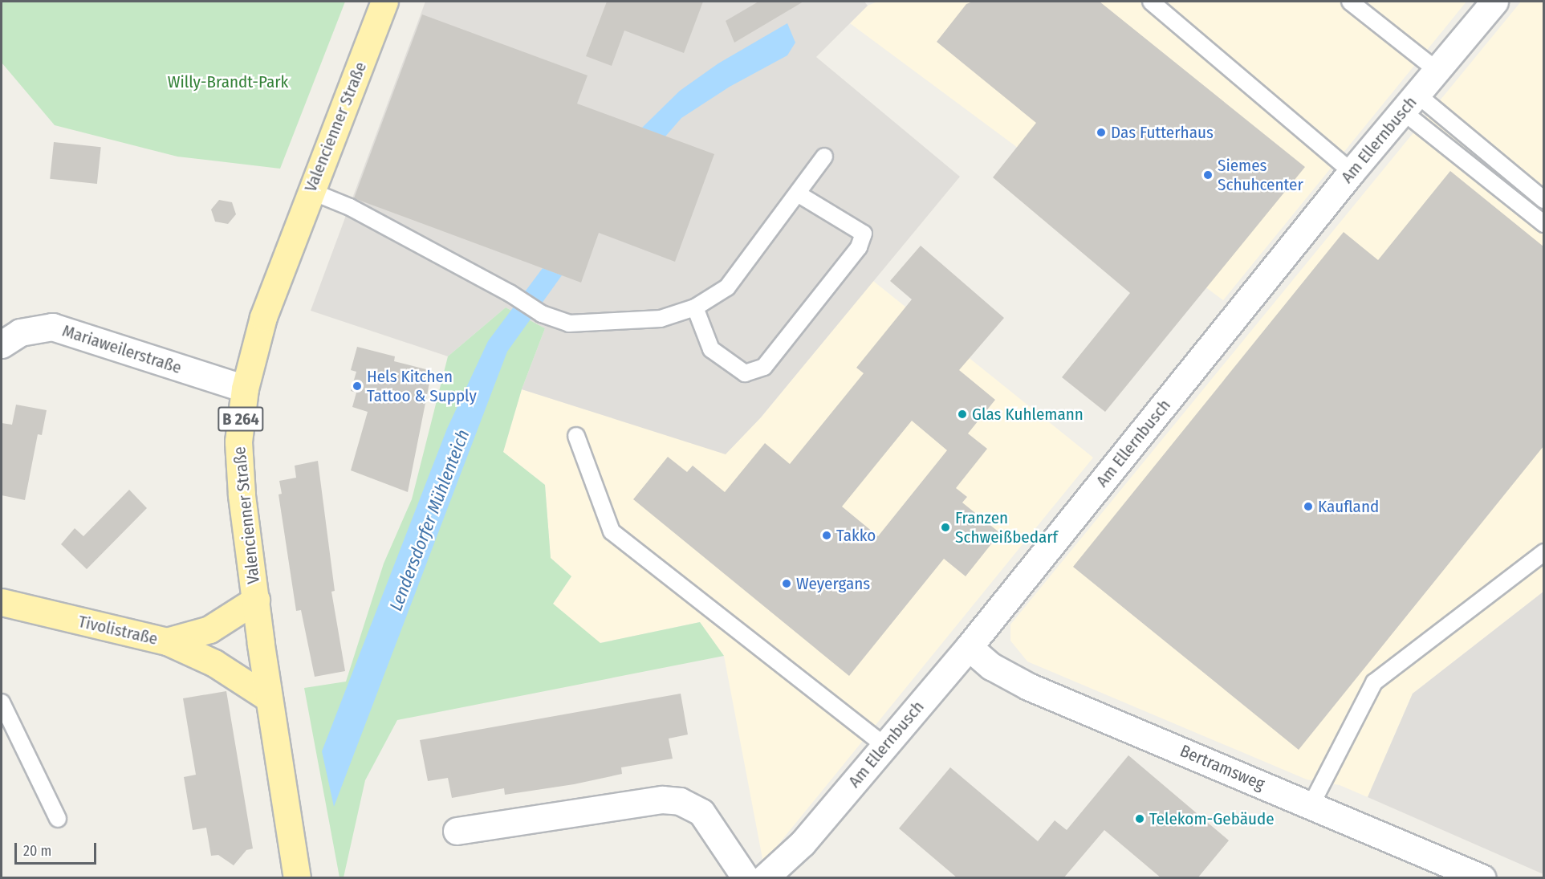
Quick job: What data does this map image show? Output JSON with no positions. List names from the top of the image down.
{
  "streets": {
    "main road": ["Valencienner Straße", "B 264", "Tivolistraße"],
    "street": ["Am Ellernbusch", "Mariaweilerstraße", "Bertramsweg"]
  },
  "crossings": [
    ["Valencienner Straße", "Mariaweilerstraße"],
    ["Valencienner Straße", "Tivolistraße"],
    ["Am Ellernbusch", "Bertramsweg"]
  ],
  "water": ["Lendersdorfer Mühlenteich"],
  "parks": ["Willy-Brandt-Park"],
  "places": [
    "Das Futterhaus",
    "Siemes Schuhcenter",
    "Hels Kitchen Tattoo & Supply",
    "Glas Kuhlemann",
    "Kaufland",
    "Franzen Schweißbedarf",
    "Takko",
    "Weyergans",
    "Telekom-Gebäude"
  ],
  "scale_bar": "20 m"
}
